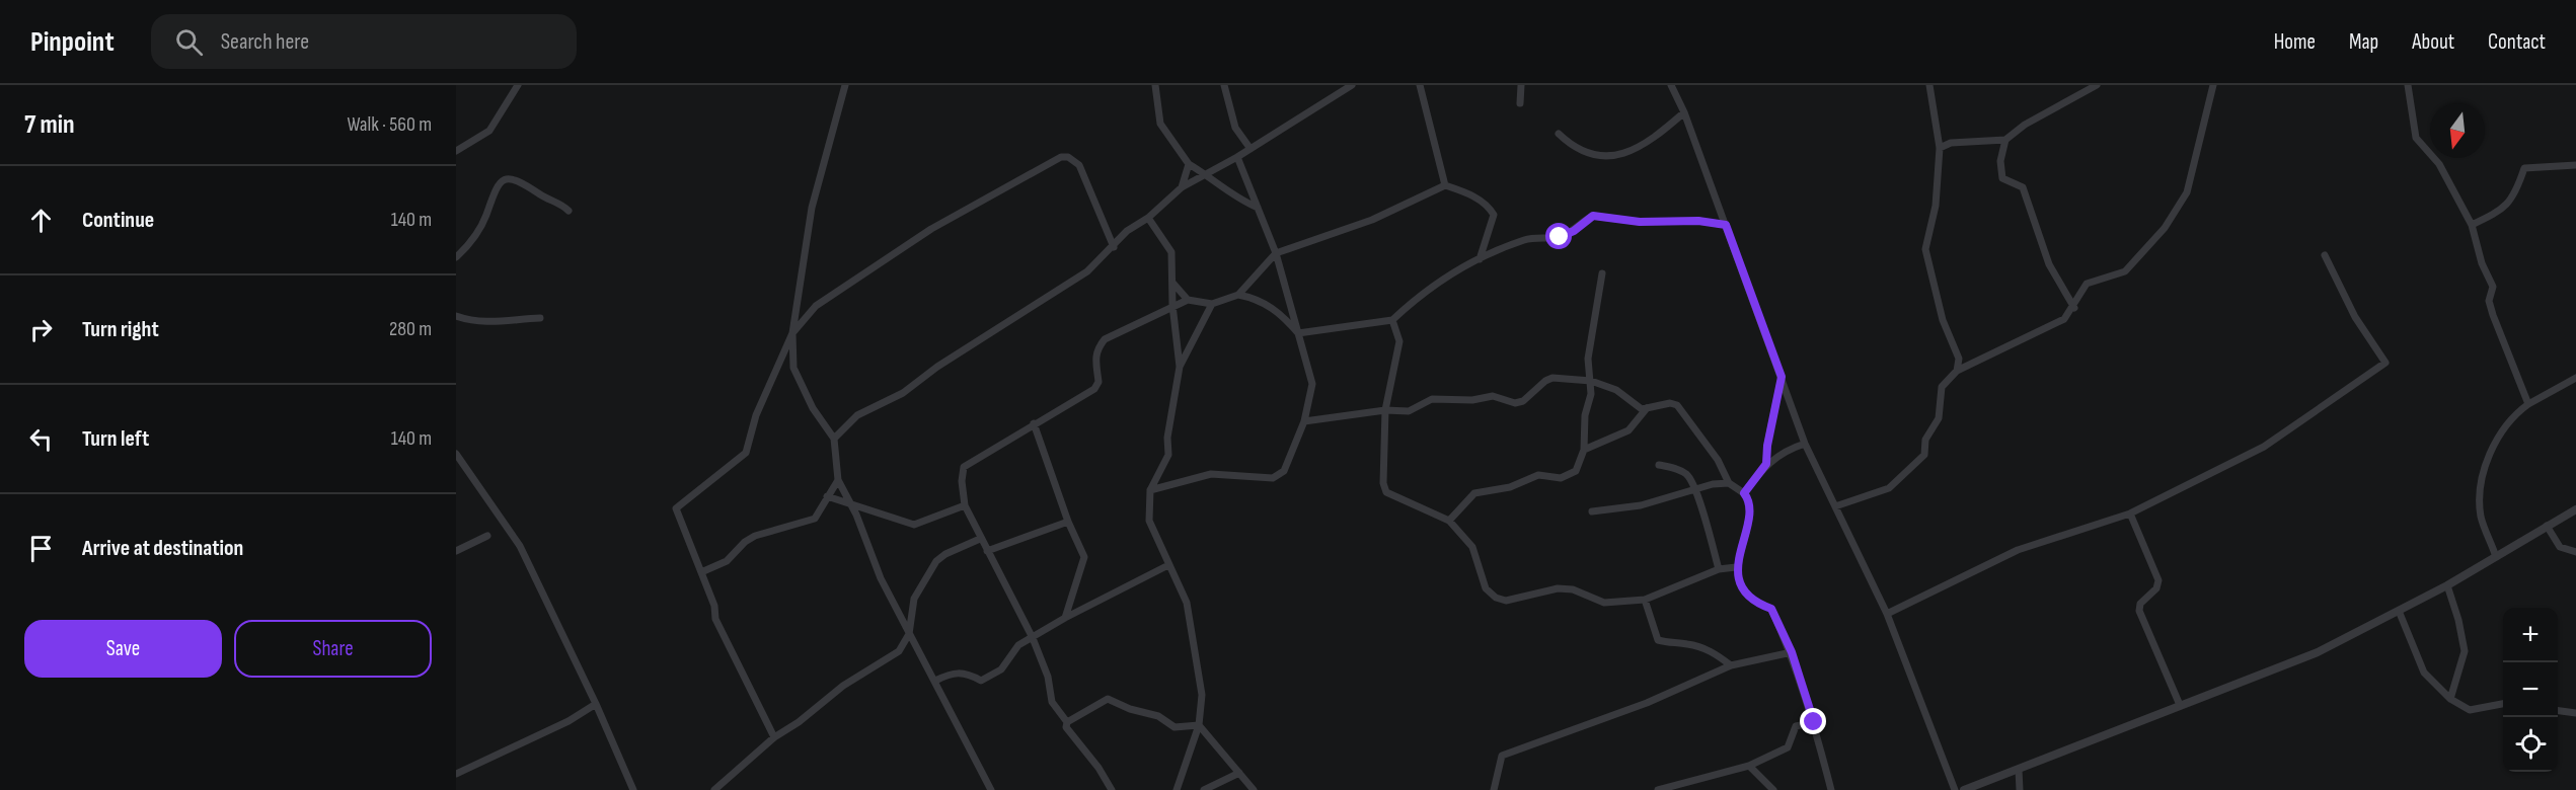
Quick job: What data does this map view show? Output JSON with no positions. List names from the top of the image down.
{
  "north": "bottom",
  "page": {
    "header": "Pinpoint",
    "search": "Search here",
    "nav": [
      "Home",
      "Map",
      "About",
      "Contact"
    ],
    "heading": ["7 min", "Walk · 560 m"],
    "list": [
      ["Continue", "140 m"],
      ["Turn right", "280 m"],
      ["Turn left", "140 m"],
      "Arrive at destination"
    ],
    "buttons": ["Save", "Share"],
    "map_buttons": ["+", "−"]
  }
}
